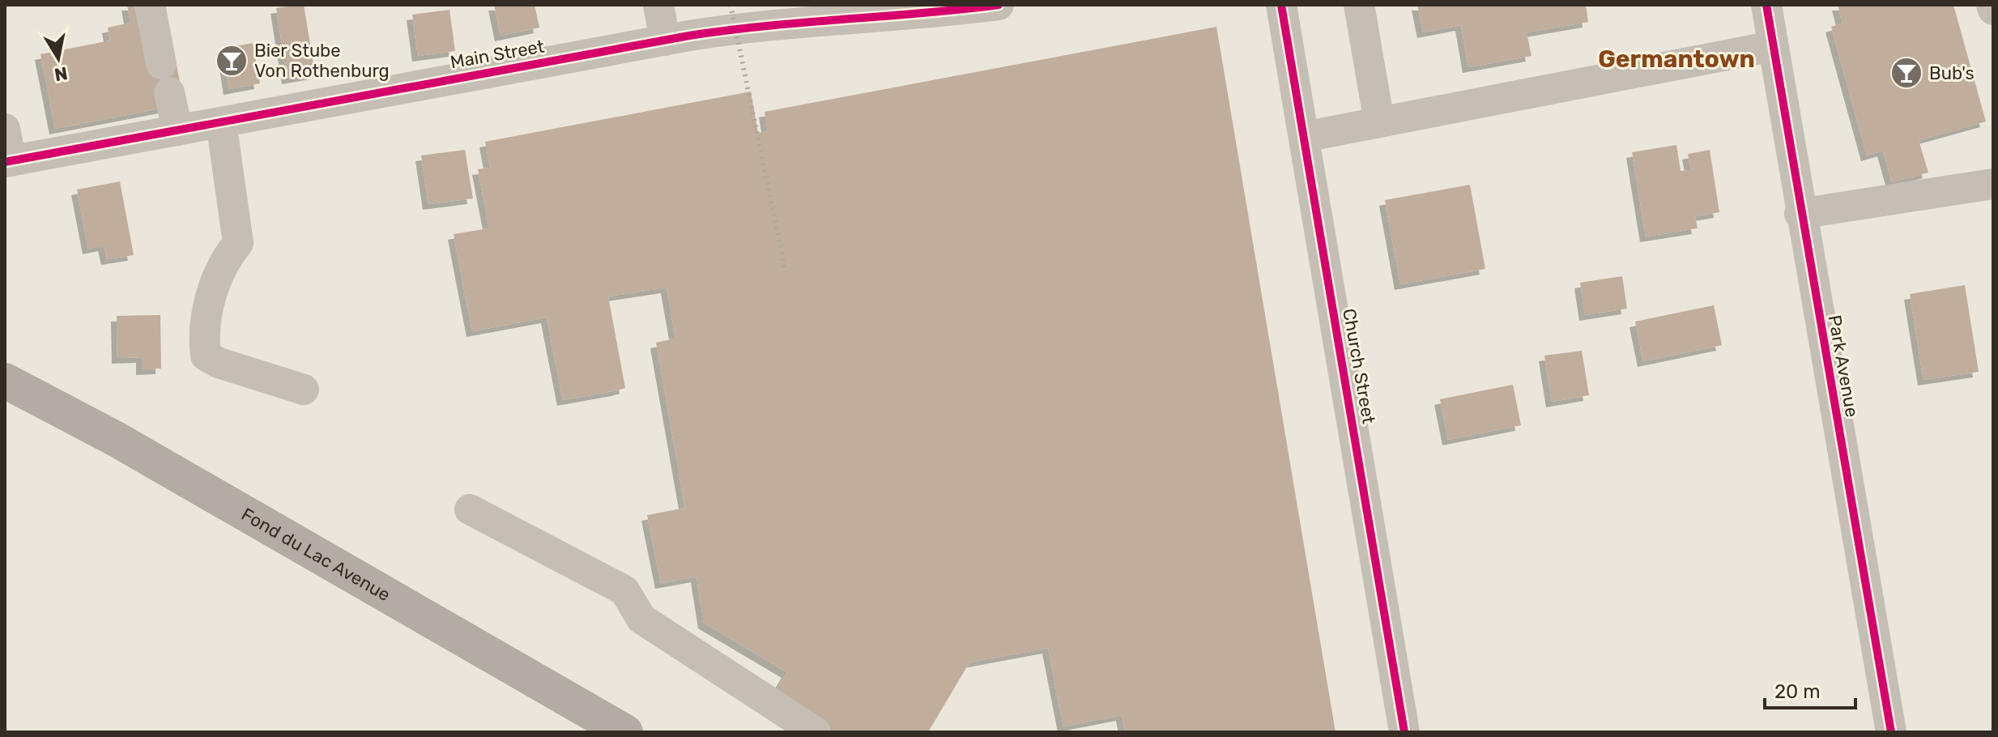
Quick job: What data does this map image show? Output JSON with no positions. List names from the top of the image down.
{
  "streets": {
    "main road": ["Fond du Lac Avenue"],
    "street": ["Main Street", "Church Street", "Park Avenue"]
  },
  "districts": ["Germantown"],
  "places": {
    "bar": ["Bier Stube Von Rothenburg", "Bub's"]
  },
  "scale_bar": "20 m",
  "north": "bottom"
}
